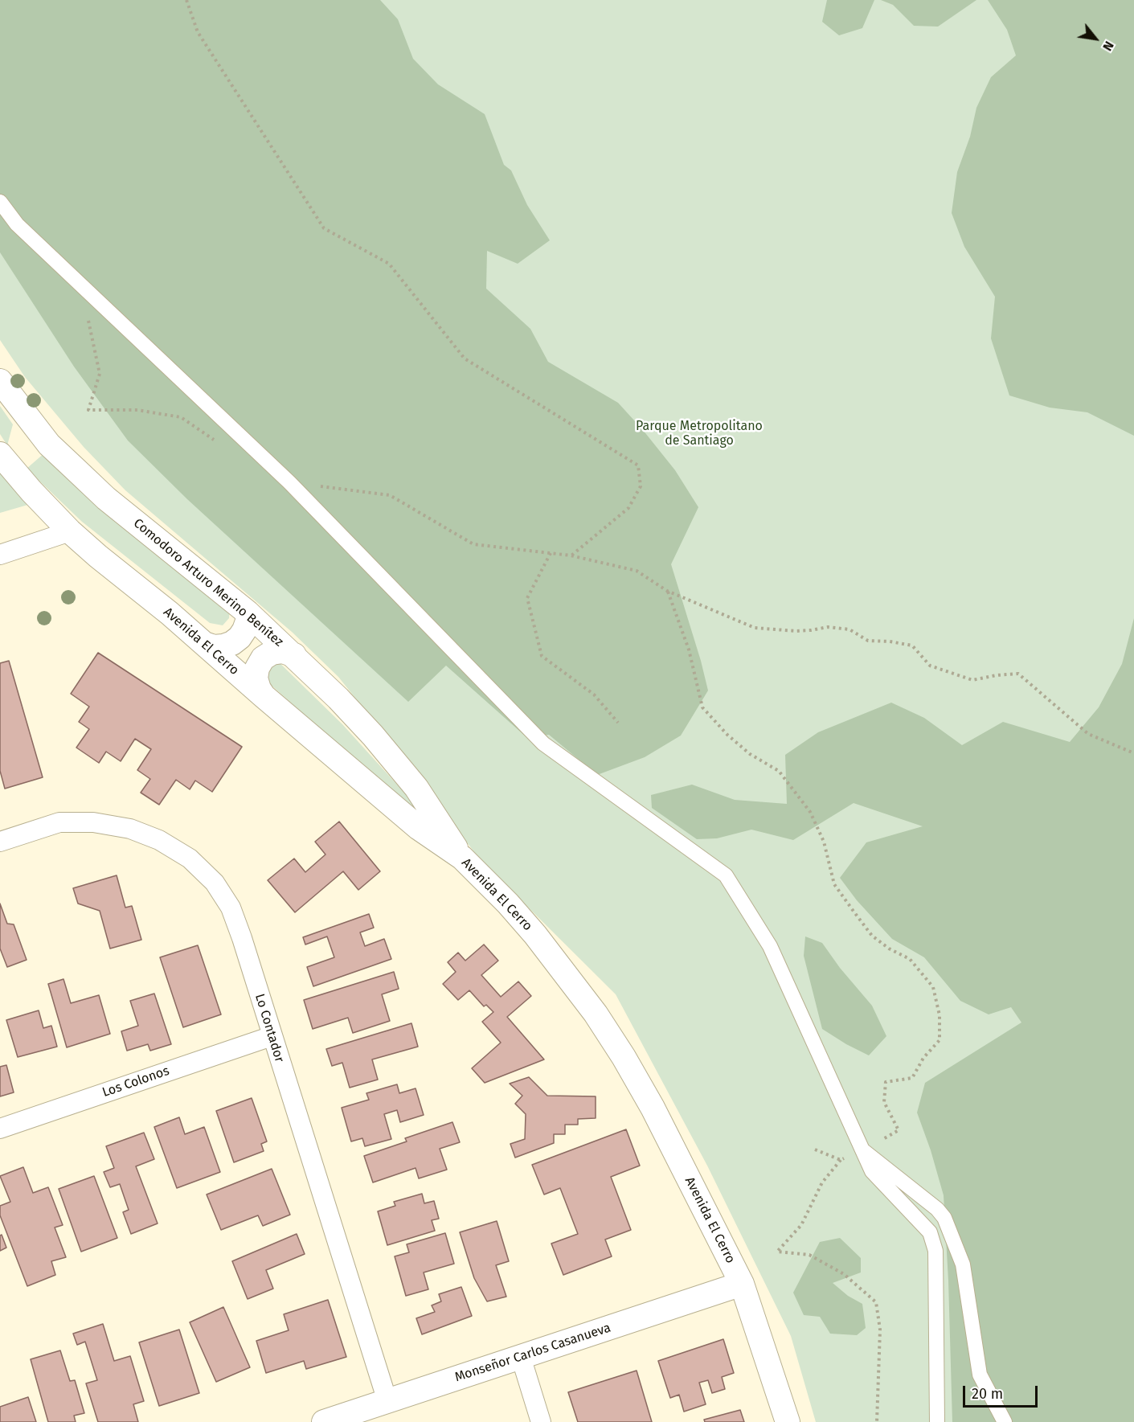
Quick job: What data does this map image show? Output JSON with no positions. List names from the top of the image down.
{
  "streets": {
    "street": [
      "Comodoro Arturo Merino Benítez",
      "Avenida El Cerro",
      "Lo Contador",
      "Los Colonos",
      "Monseñor Carlos Casanueva"
    ]
  },
  "crossings": [
    ["Comodoro Arturo Merino Benítez", "Avenida El Cerro"],
    ["Avenida El Cerro", "Monseñor Carlos Casanueva"],
    ["Lo Contador", "Los Colonos"],
    ["Lo Contador", "Monseñor Carlos Casanueva"]
  ],
  "parks": ["Parque Metropolitano de Santiago"],
  "scale_bar": "20 m",
  "north": "bottom right"
}
